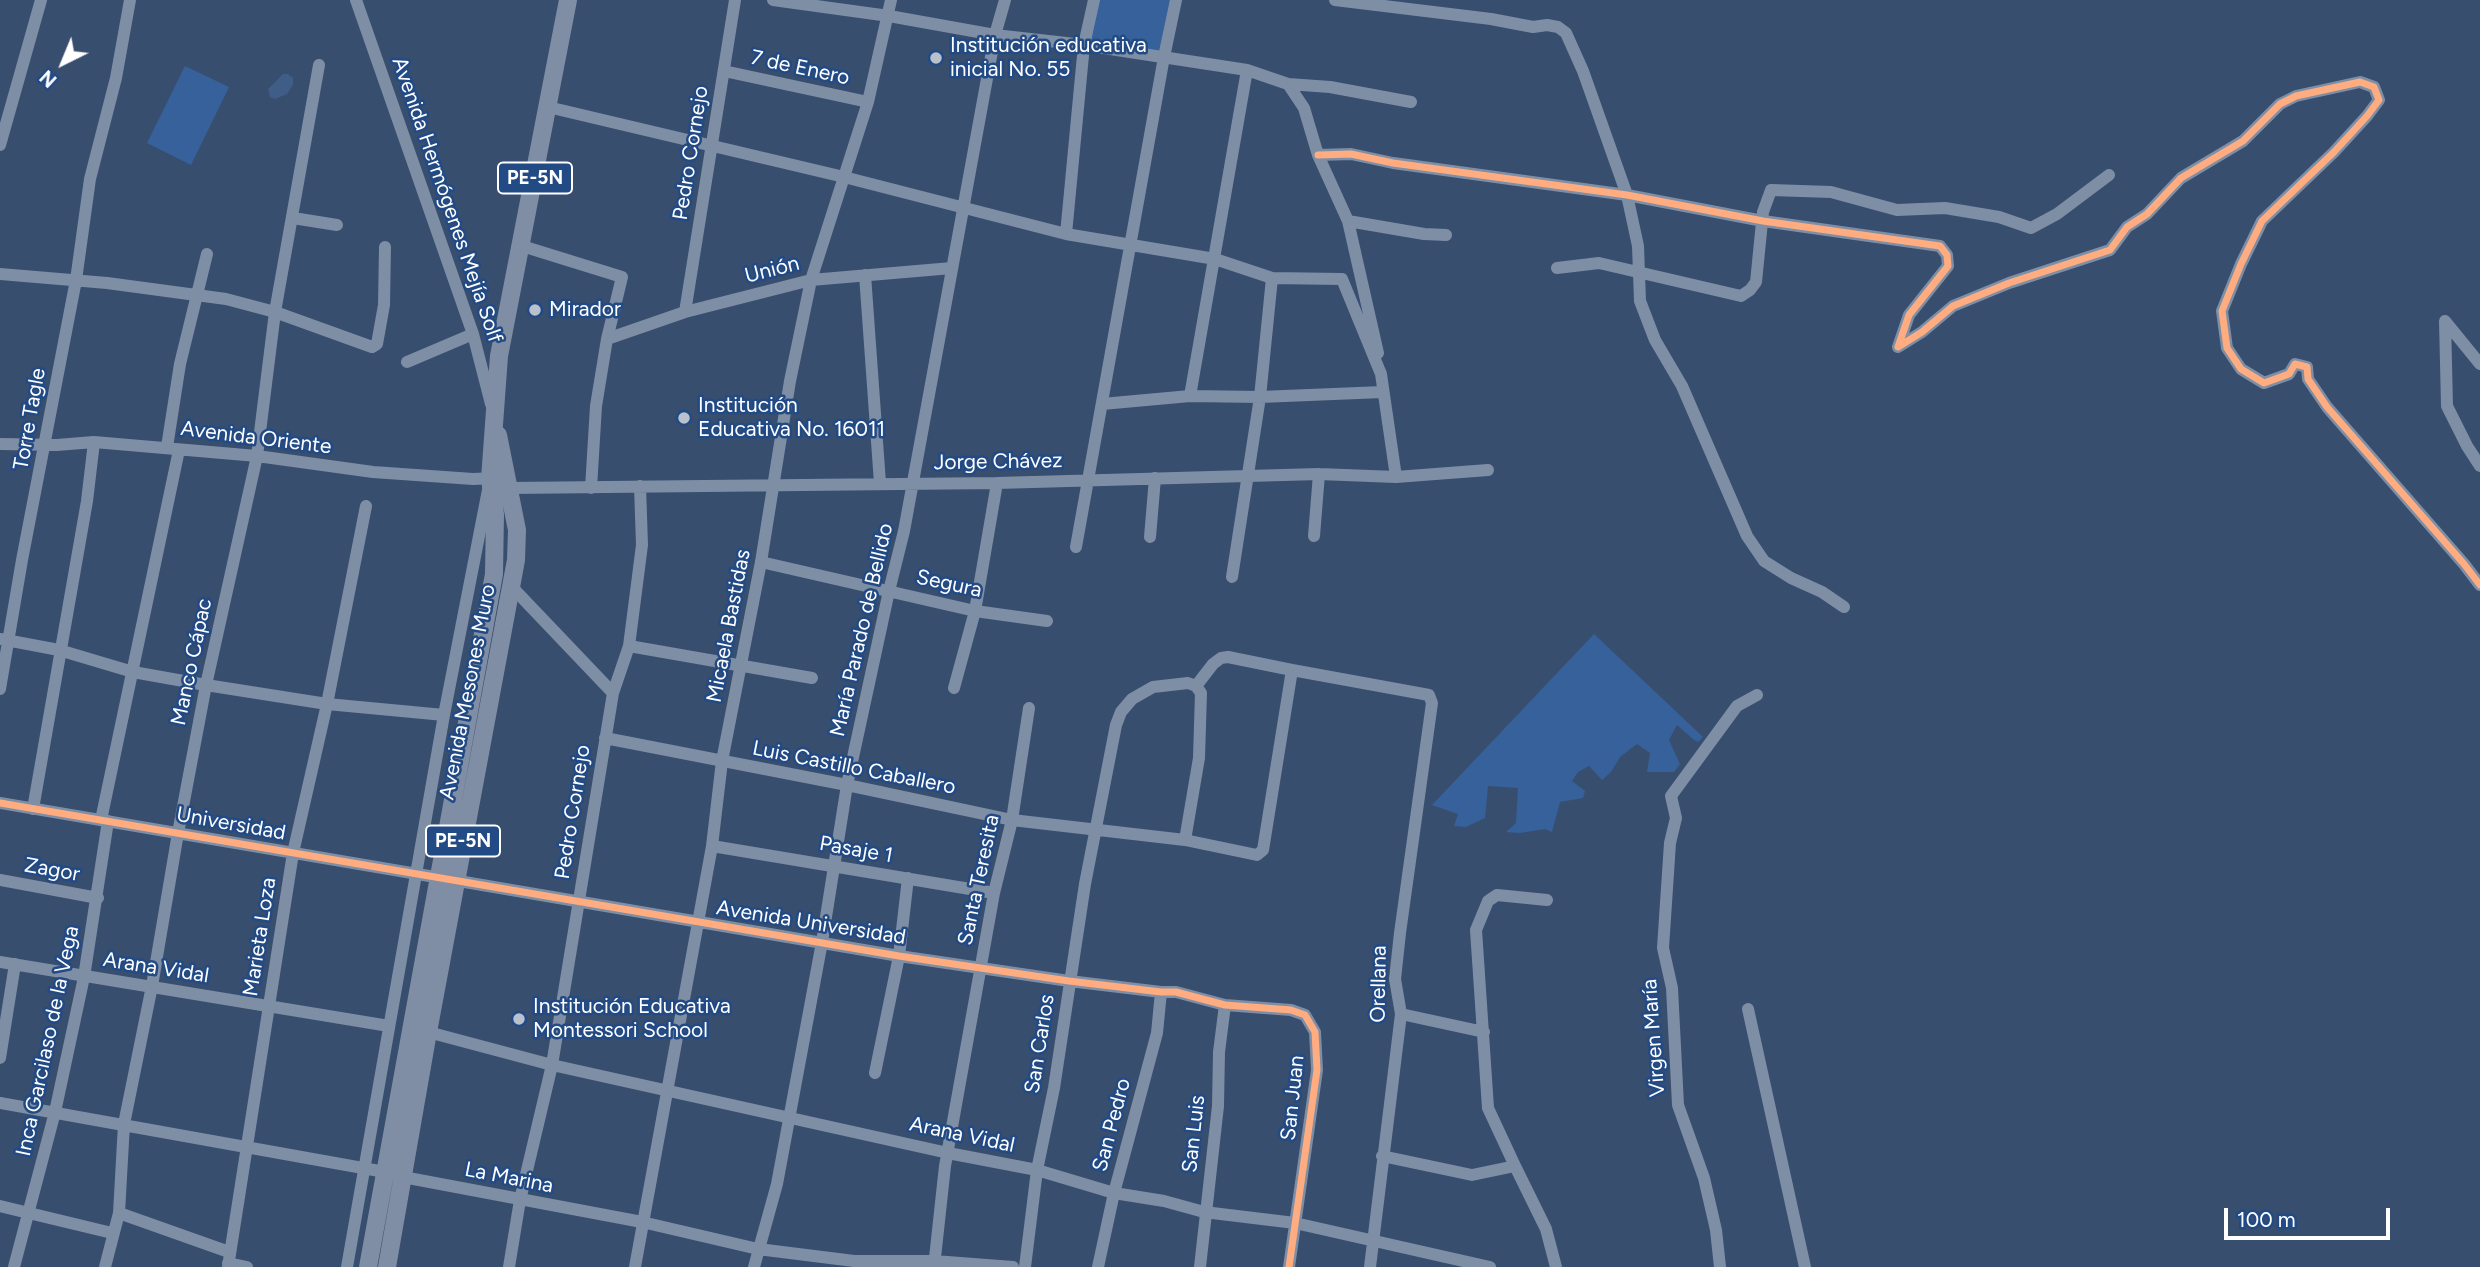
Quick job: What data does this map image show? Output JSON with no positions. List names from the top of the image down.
{
  "streets": {
    "highway": ["PE-5N", "Avenida Mesones Muro"],
    "street": [
      "7 de Enero",
      "Pedro Cornejo",
      "Avenida Hermógenes Mejía Solf",
      "Unión",
      "Torre Tagle",
      "Avenida Oriente",
      "Jorge Chávez",
      "Segura",
      "Micaela Bastidas",
      "María Parado de Bellido",
      "Manco Cápac",
      "Luis Castillo Caballero",
      "Universidad",
      "Pasaje 1",
      "Zagor",
      "Santa Teresita",
      "Avenida Universidad",
      "Marieta Loza",
      "Arana Vidal",
      "Orellana",
      "Virgen María",
      "Inca Garcilaso de la Vega",
      "San Carlos",
      "San Juan",
      "San Pedro",
      "San Luis",
      "La Marina"
    ]
  },
  "crossings": [
    ["7 de Enero", "Pedro Cornejo"],
    ["7 de Enero", "Micaela Bastidas"],
    ["Pedro Cornejo", "Unión"],
    ["Pedro Cornejo", "Jorge Chávez"],
    ["Pedro Cornejo", "Luis Castillo Caballero"],
    ["Pedro Cornejo", "Avenida Universidad"],
    ["Pedro Cornejo", "Arana Vidal"],
    ["Pedro Cornejo", "La Marina"],
    ["PE-5N", "Avenida Hermógenes Mejía Solf"],
    ["PE-5N", "Avenida Oriente"],
    ["PE-5N", "Jorge Chávez"],
    ["PE-5N", "Avenida Mesones Muro"],
    ["PE-5N", "Universidad"],
    ["PE-5N", "Avenida Universidad"],
    ["PE-5N", "La Marina"],
    ["Unión", "Micaela Bastidas"],
    ["Unión", "María Parado de Bellido"],
    ["Torre Tagle", "Avenida Oriente"],
    ["Avenida Oriente", "Jorge Chávez"],
    ["Avenida Oriente", "Manco Cápac"],
    ["Avenida Oriente", "Avenida Mesones Muro"],
    ["Avenida Oriente", "Inca Garcilaso de la Vega"],
    ["Jorge Chávez", "Micaela Bastidas"],
    ["Jorge Chávez", "María Parado de Bellido"],
    ["Jorge Chávez", "Avenida Mesones Muro"],
    ["Segura", "Micaela Bastidas"],
    ["Segura", "María Parado de Bellido"],
    ["Micaela Bastidas", "Luis Castillo Caballero"],
    ["Micaela Bastidas", "Pasaje 1"],
    ["Micaela Bastidas", "Avenida Universidad"],
    ["Micaela Bastidas", "Arana Vidal"],
    ["Micaela Bastidas", "La Marina"],
    ["María Parado de Bellido", "Luis Castillo Caballero"],
    ["María Parado de Bellido", "Pasaje 1"],
    ["María Parado de Bellido", "Avenida Universidad"],
    ["María Parado de Bellido", "Arana Vidal"],
    ["María Parado de Bellido", "La Marina"],
    ["Manco Cápac", "Universidad"],
    ["Manco Cápac", "Arana Vidal"],
    ["Manco Cápac", "La Marina"],
    ["Avenida Mesones Muro", "Universidad"],
    ["Avenida Mesones Muro", "Avenida Universidad"],
    ["Avenida Mesones Muro", "Arana Vidal"],
    ["Avenida Mesones Muro", "La Marina"],
    ["Luis Castillo Caballero", "Santa Teresita"],
    ["Luis Castillo Caballero", "Orellana"],
    ["Luis Castillo Caballero", "San Carlos"],
    ["Universidad", "Avenida Universidad"],
    ["Universidad", "Marieta Loza"],
    ["Universidad", "Inca Garcilaso de la Vega"],
    ["Pasaje 1", "Santa Teresita"],
    ["Zagor", "Inca Garcilaso de la Vega"],
    ["Santa Teresita", "Avenida Universidad"],
    ["Santa Teresita", "Arana Vidal"],
    ["Santa Teresita", "La Marina"],
    ["Avenida Universidad", "San Carlos"],
    ["Avenida Universidad", "San Juan"],
    ["Avenida Universidad", "San Pedro"],
    ["Marieta Loza", "Arana Vidal"],
    ["Marieta Loza", "La Marina"],
    ["Arana Vidal", "Orellana"],
    ["Arana Vidal", "Inca Garcilaso de la Vega"],
    ["Arana Vidal", "San Carlos"],
    ["Arana Vidal", "San Juan"],
    ["Arana Vidal", "San Pedro"],
    ["Arana Vidal", "San Luis"],
    ["Inca Garcilaso de la Vega", "La Marina"],
    ["San Juan", "San Pedro"],
    ["San Juan", "San Luis"]
  ],
  "places": [
    "Institución educativa inicial No. 55",
    "Mirador",
    "Institución Educativa No. 16011",
    "Institución Educativa Montessori School"
  ],
  "scale_bar": "100 m",
  "north": "bottom left"
}
